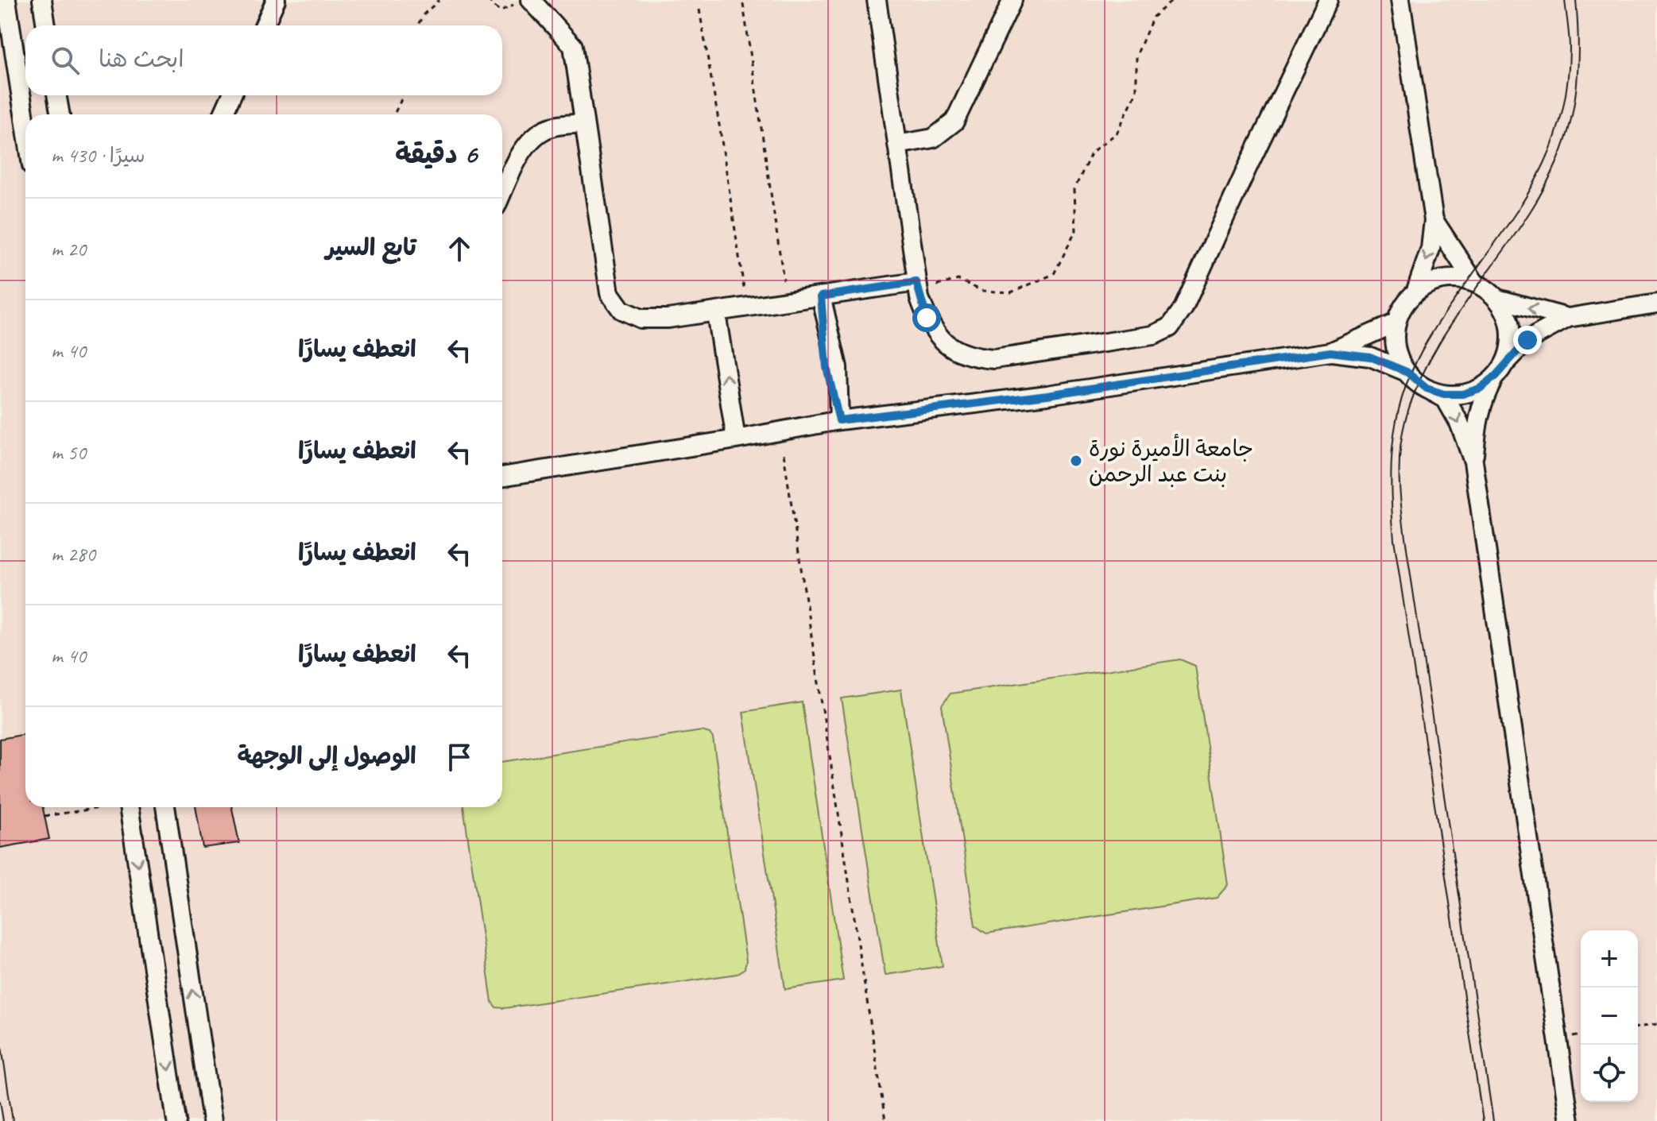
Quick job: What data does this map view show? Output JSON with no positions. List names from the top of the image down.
{
  "places": ["جامعة الأميرة نورة بنت عبد الرحمن"],
  "page": {
    "search": "ابحث هنا",
    "heading": ["6 دقيقة", "سيرًا · 430 m"],
    "list": [
      ["تابع السير", "20 m"],
      ["انعطف يسارًا", "40 m"],
      ["انعطف يسارًا", "50 m"],
      ["انعطف يسارًا", "280 m"],
      ["انعطف يسارًا", "40 m"],
      "الوصول إلى الوجهة"
    ],
    "map_buttons": ["+", "−"]
  }
}
